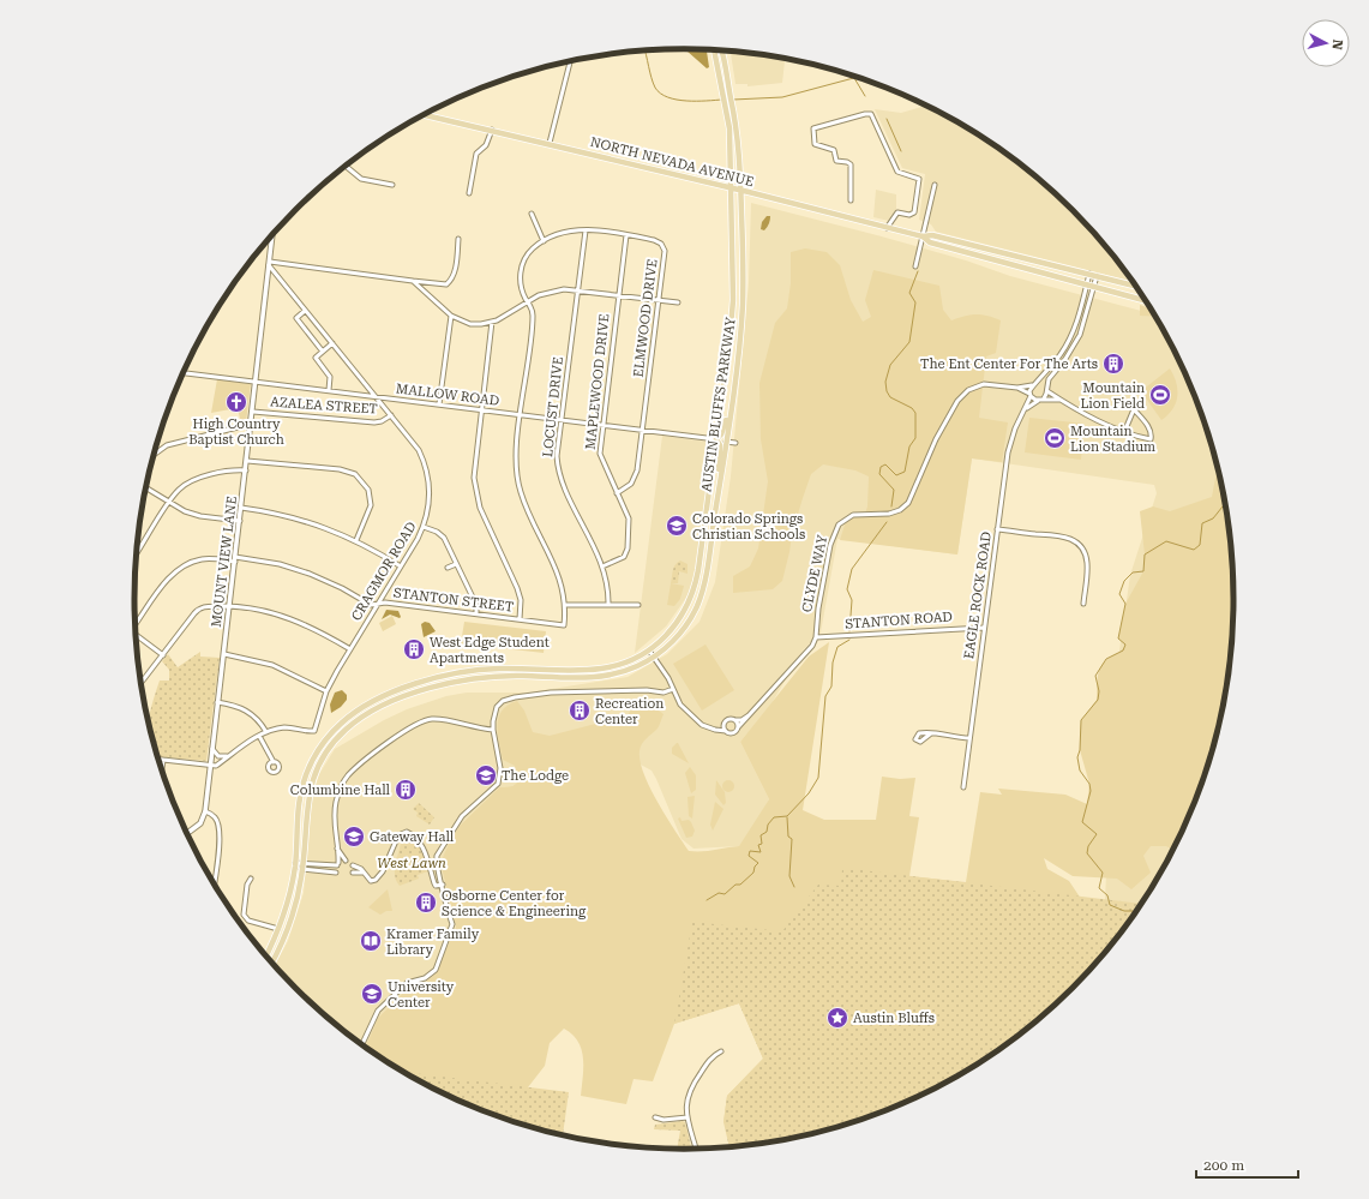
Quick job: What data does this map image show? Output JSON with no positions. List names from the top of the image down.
{
  "streets": {
    "main road": ["NORTH NEVADA AVENUE", "AUSTIN BLUFFS PARKWAY"],
    "street": [
      "ELMWOOD DRIVE",
      "MAPLEWOOD DRIVE",
      "MALLOW ROAD",
      "AZALEA STREET",
      "LOCUST DRIVE",
      "MOUNT VIEW LANE",
      "CRAGMOR ROAD",
      "CLYDE WAY",
      "EAGLE ROCK ROAD",
      "STANTON STREET",
      "STANTON ROAD"
    ]
  },
  "crossings": [
    ["NORTH NEVADA AVENUE", "AUSTIN BLUFFS PARKWAY"],
    ["ELMWOOD DRIVE", "MAPLEWOOD DRIVE"],
    ["ELMWOOD DRIVE", "MALLOW ROAD"],
    ["ELMWOOD DRIVE", "LOCUST DRIVE"],
    ["ELMWOOD DRIVE", "STANTON STREET"],
    ["MAPLEWOOD DRIVE", "MALLOW ROAD"],
    ["MAPLEWOOD DRIVE", "LOCUST DRIVE"],
    ["MALLOW ROAD", "AUSTIN BLUFFS PARKWAY"],
    ["MALLOW ROAD", "LOCUST DRIVE"],
    ["MALLOW ROAD", "MOUNT VIEW LANE"],
    ["MALLOW ROAD", "CRAGMOR ROAD"],
    ["AZALEA STREET", "MOUNT VIEW LANE"],
    ["AZALEA STREET", "CRAGMOR ROAD"],
    ["MOUNT VIEW LANE", "CRAGMOR ROAD"],
    ["MOUNT VIEW LANE", "STANTON STREET"],
    ["CRAGMOR ROAD", "STANTON STREET"],
    ["CLYDE WAY", "STANTON ROAD"],
    ["EAGLE ROCK ROAD", "STANTON ROAD"]
  ],
  "parks": ["West Lawn"],
  "places": {
    "building": [
      "The Ent Center For The Arts",
      "West Edge Student Apartments",
      "Recreation Center",
      "Columbine Hall",
      "Osborne Center for Science & Engineering"
    ],
    "sports": ["Mountain Lion Field", "Mountain Lion Stadium"],
    "church": ["High Country Baptist Church"],
    "school or university": [
      "Colorado Springs Christian Schools",
      "The Lodge",
      "Gateway Hall",
      "University Center"
    ],
    "library": ["Kramer Family Library"],
    "place": ["Austin Bluffs"]
  },
  "scale_bar": "200 m",
  "north": "right"
}
